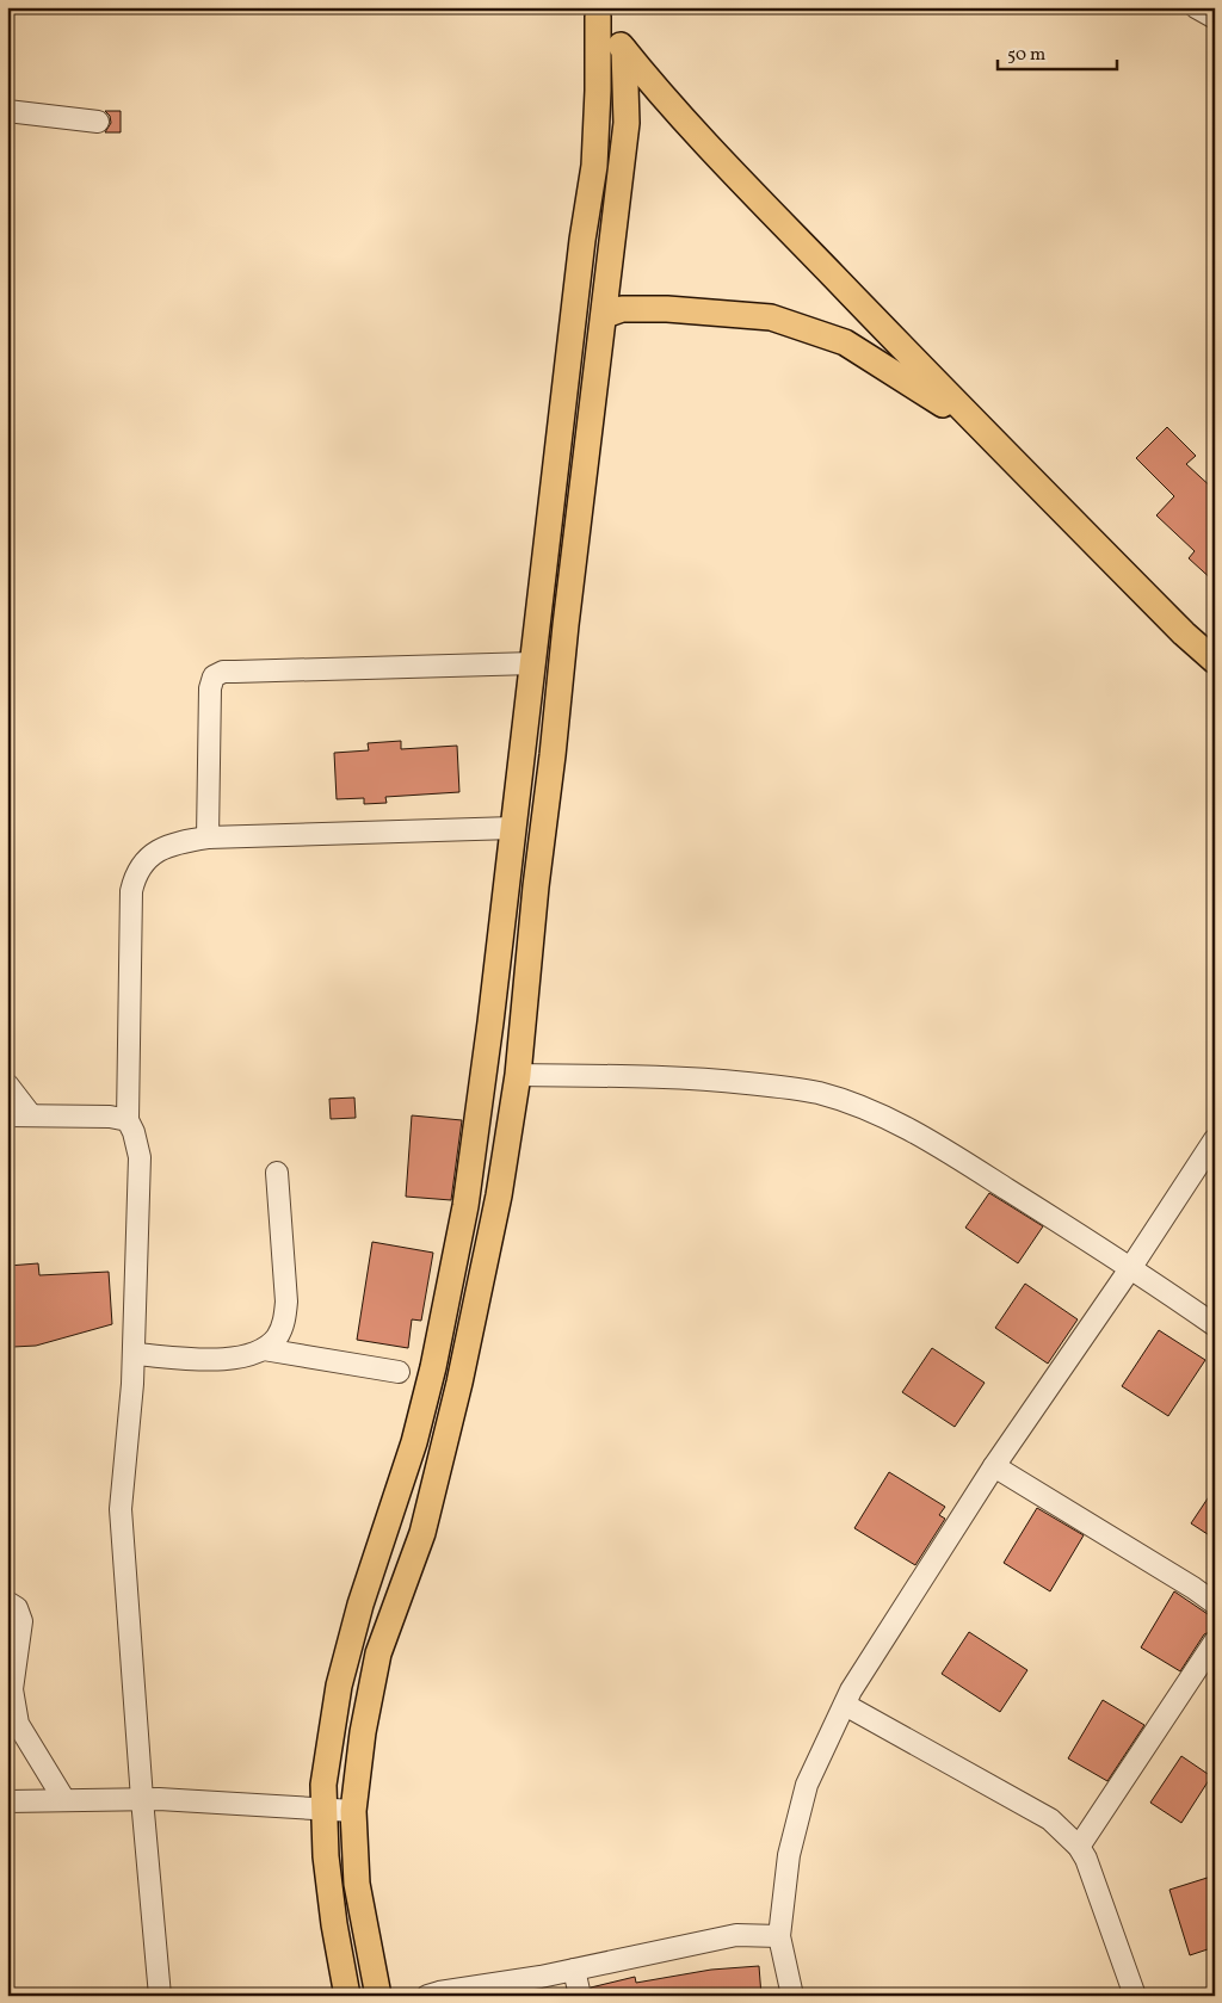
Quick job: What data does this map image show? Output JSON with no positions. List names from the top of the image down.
{
  "scale_bar": "50 m"
}
